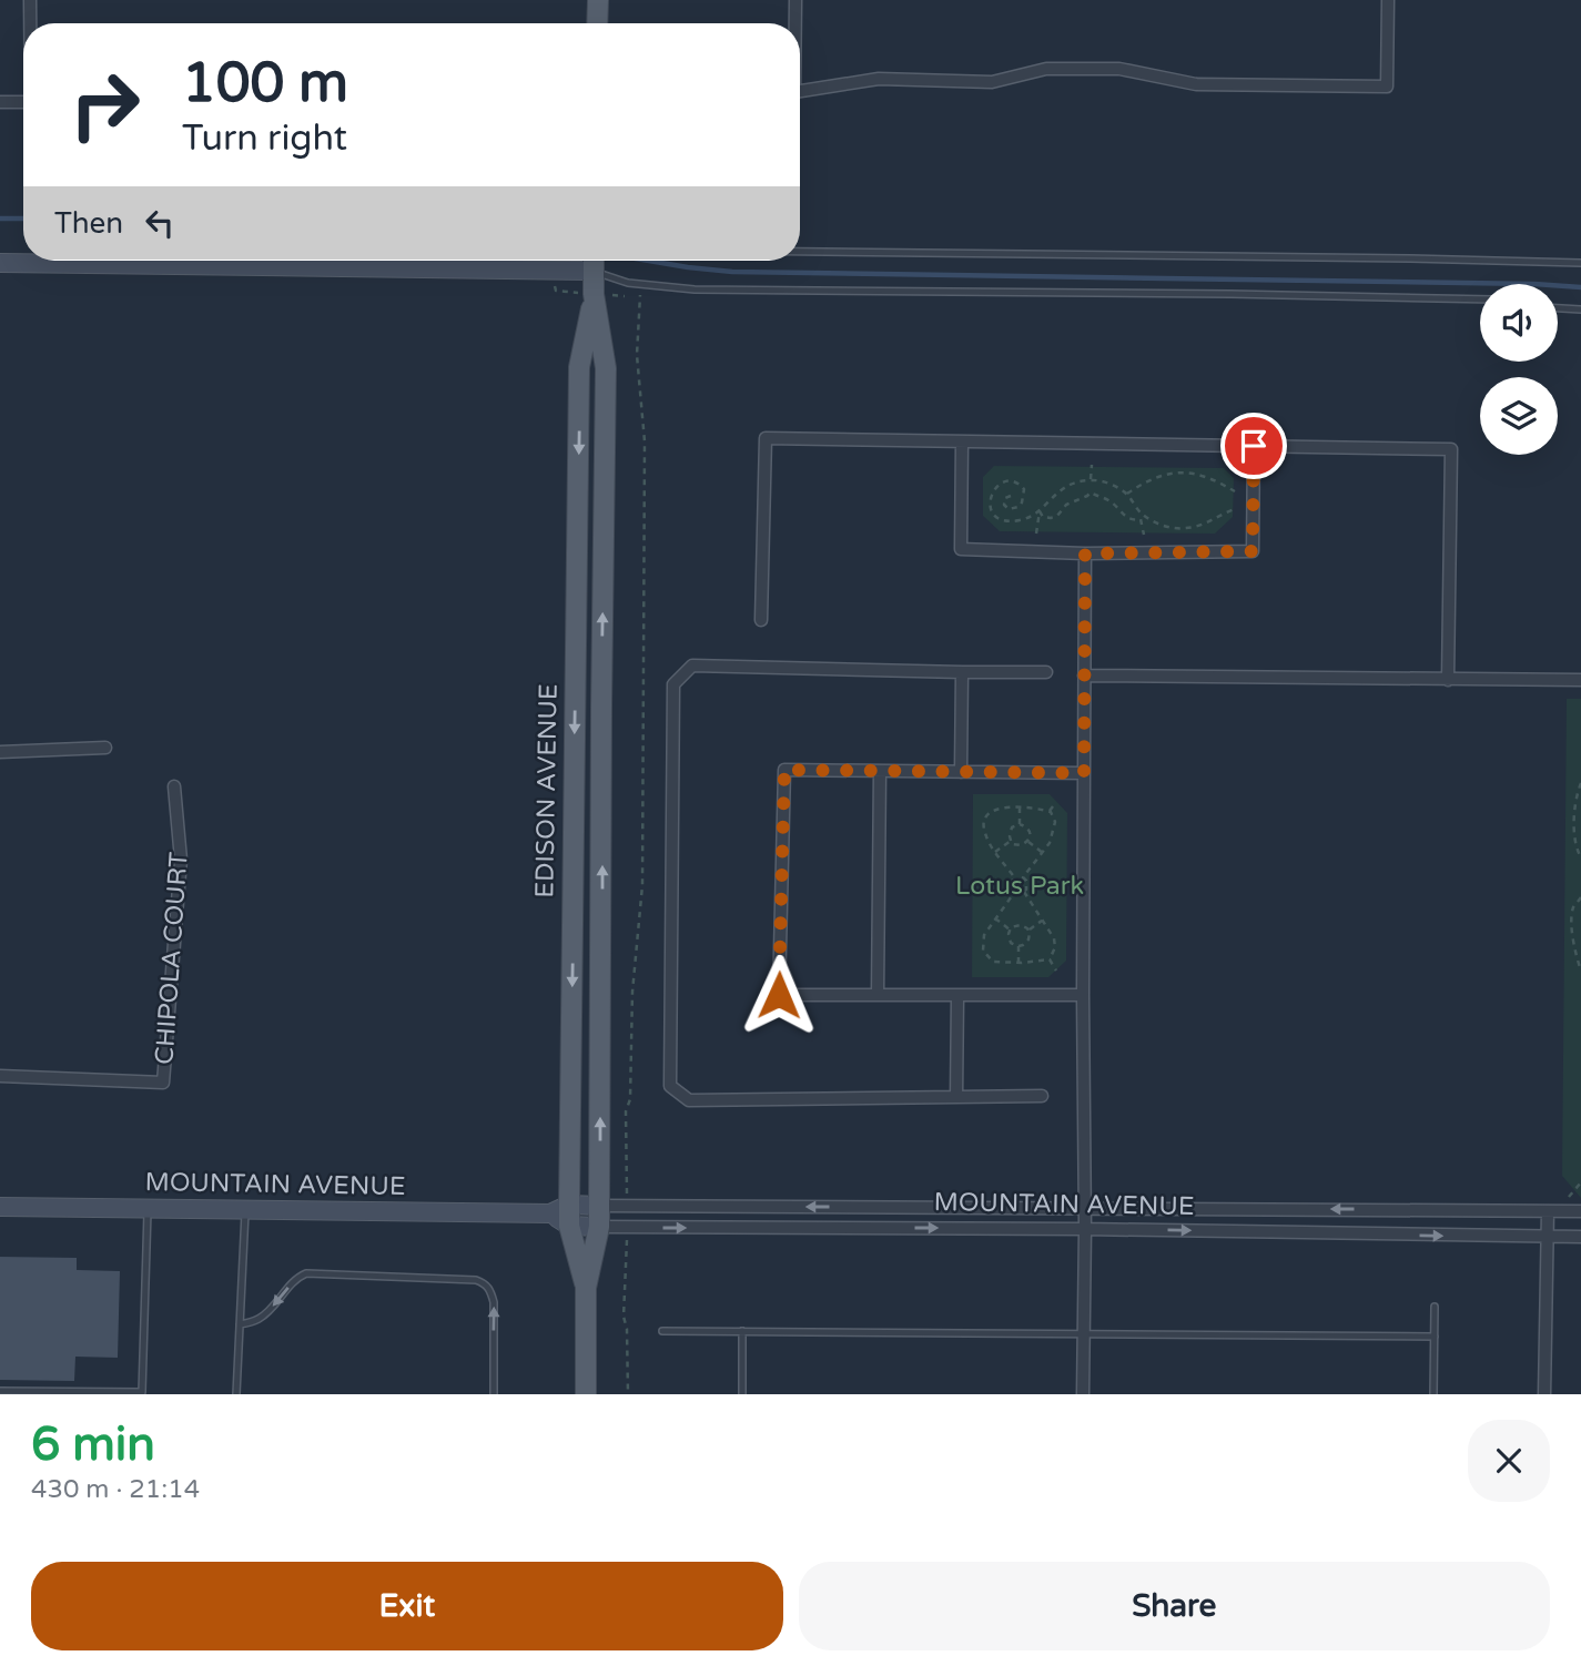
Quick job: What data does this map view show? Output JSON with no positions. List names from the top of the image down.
{
  "streets": {
    "main road": ["EDISON AVENUE", "MOUNTAIN AVENUE"],
    "street": ["CHIPOLA COURT"]
  },
  "crossings": [
    ["EDISON AVENUE", "MOUNTAIN AVENUE"]
  ],
  "parks": ["Lotus Park"],
  "page": {
    "turn": ["100 m", "Turn right"],
    "then": "Then",
    "heading": ["6 min", "430 m · 21:14"],
    "buttons": ["Exit", "Share"]
  }
}
